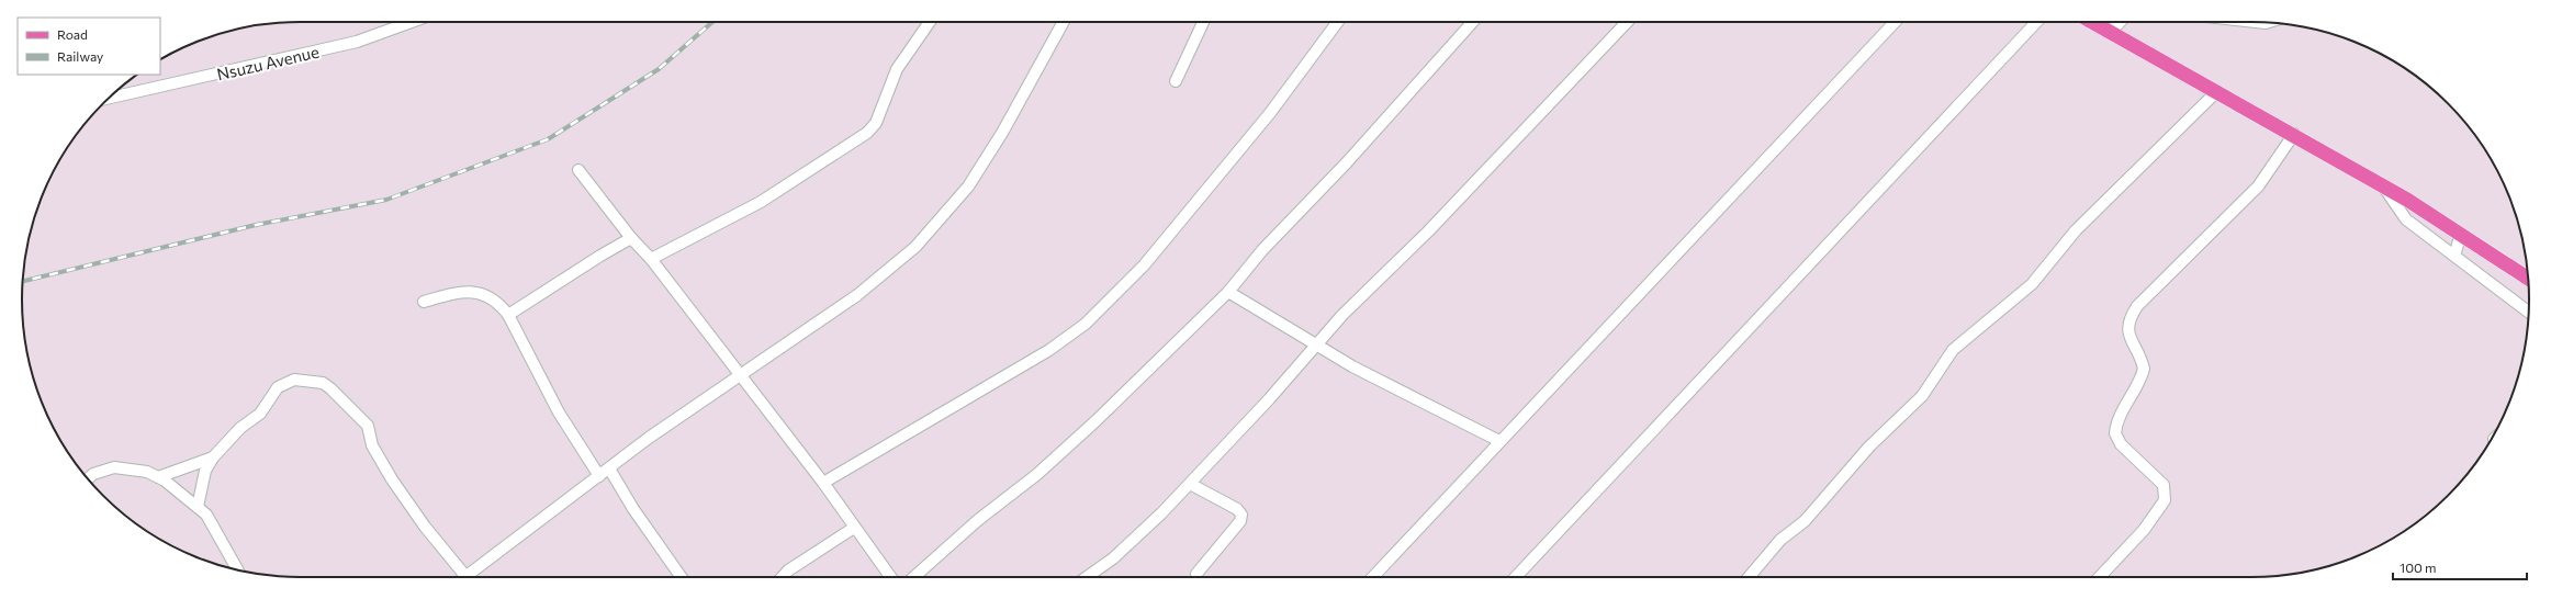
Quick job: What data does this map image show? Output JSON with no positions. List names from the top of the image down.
{
  "streets": {
    "street": ["Nsuzu Avenue"]
  },
  "legend": ["Road", "Railway"],
  "scale_bar": "100 m"
}
